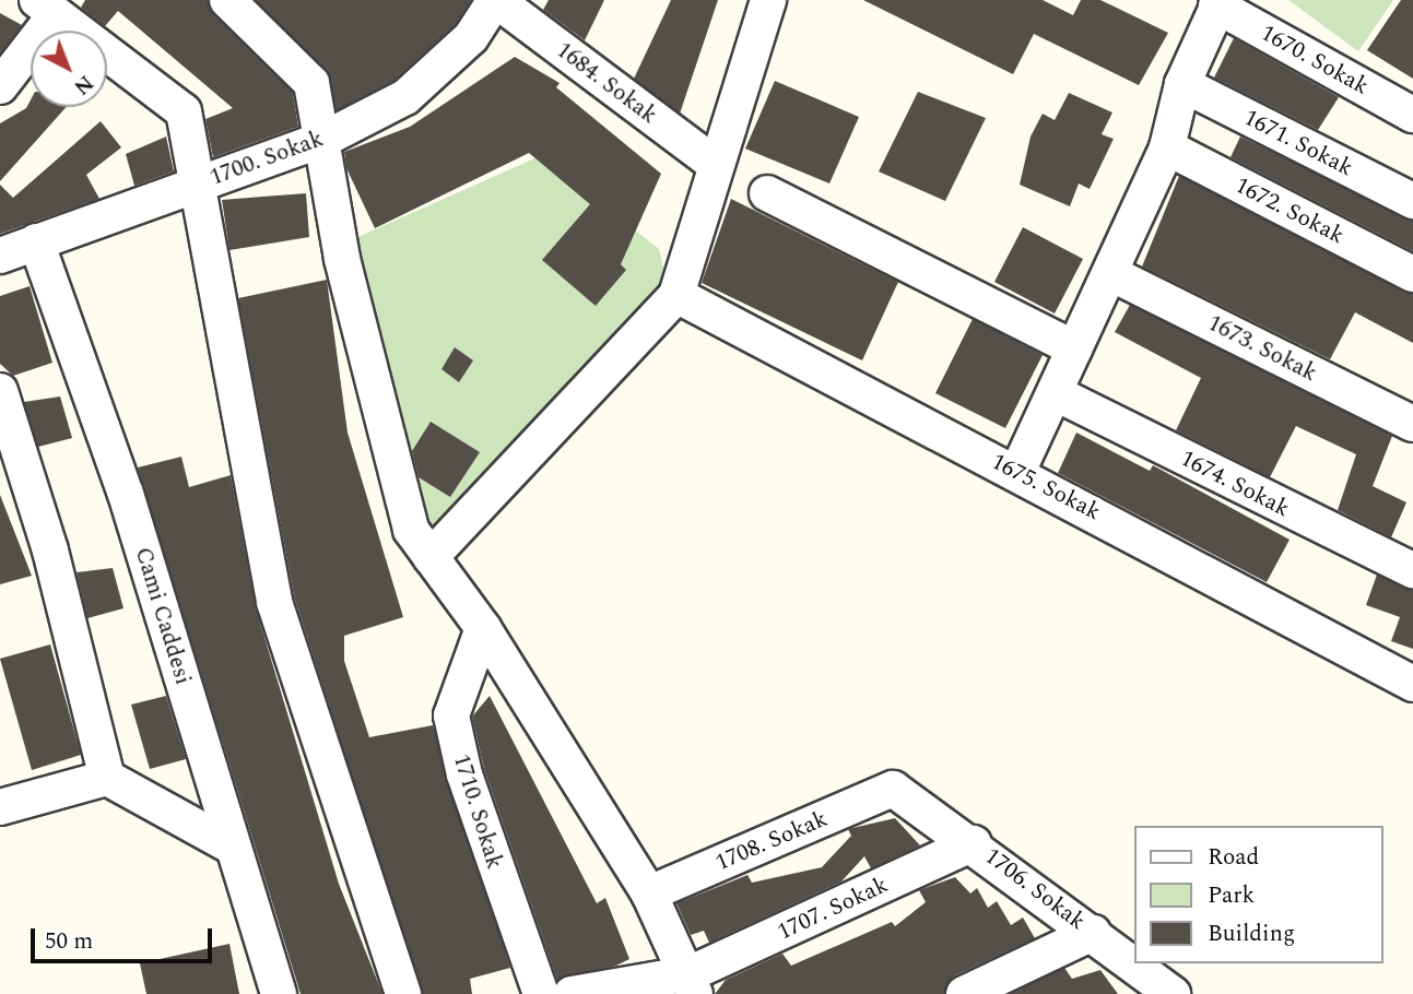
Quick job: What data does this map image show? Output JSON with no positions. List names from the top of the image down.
{
  "streets": {
    "street": [
      "1670. Sokak",
      "1684. Sokak",
      "1671. Sokak",
      "1700. Sokak",
      "1672. Sokak",
      "1673. Sokak",
      "1674. Sokak",
      "1675. Sokak",
      "Cami Caddesi",
      "1710. Sokak",
      "1708. Sokak",
      "1706. Sokak",
      "1707. Sokak"
    ]
  },
  "crossings": [
    ["1684. Sokak", "1700. Sokak"],
    ["1700. Sokak", "Cami Caddesi"],
    ["1708. Sokak", "1706. Sokak"],
    ["1706. Sokak", "1707. Sokak"]
  ],
  "legend": ["Road", "Park", "Building"],
  "scale_bar": "50 m",
  "north": "bottom right"
}
